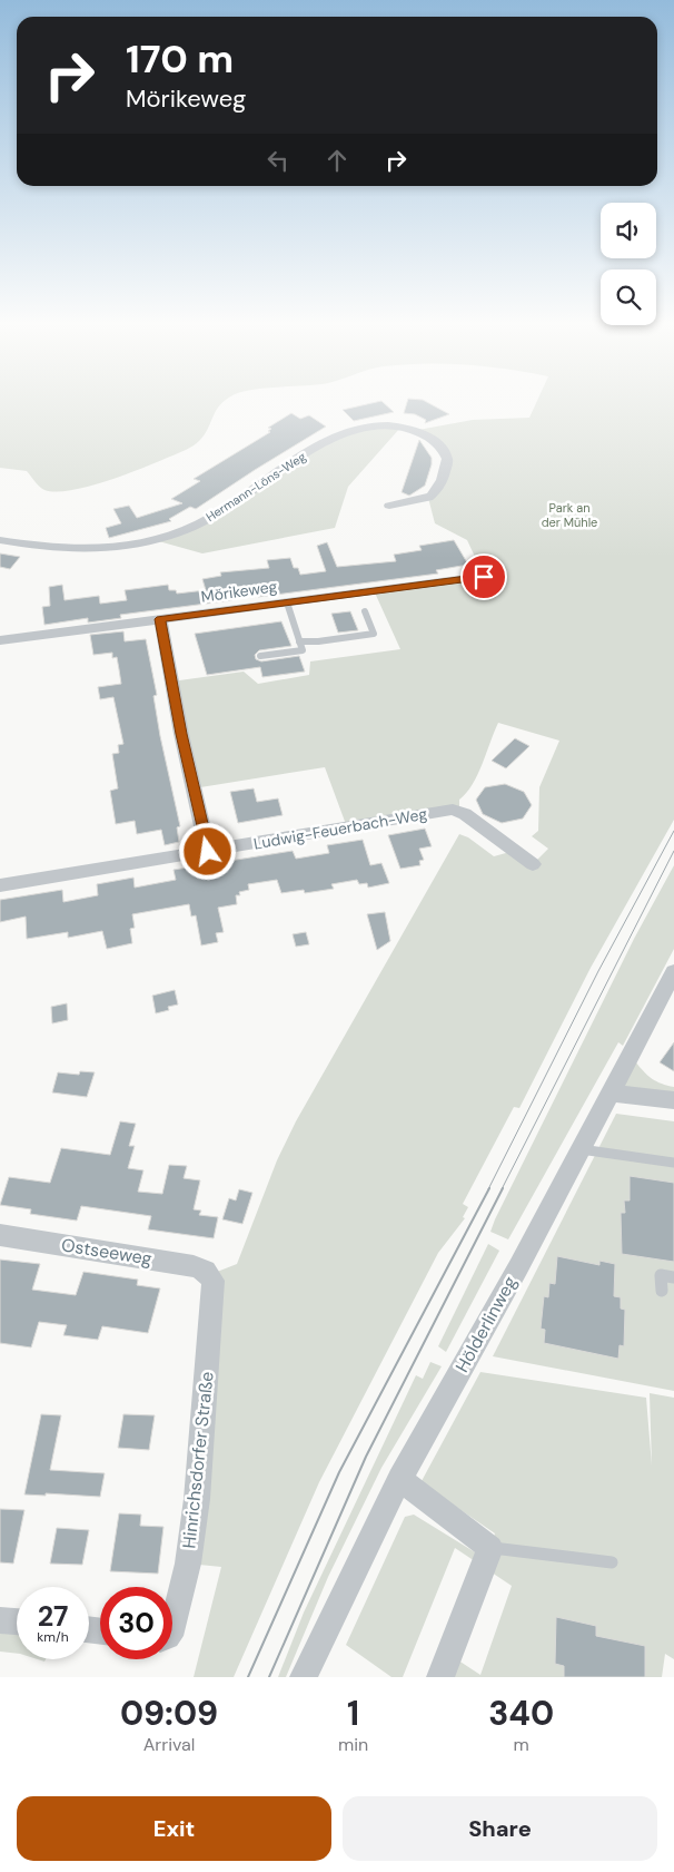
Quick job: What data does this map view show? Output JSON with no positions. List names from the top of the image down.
{
  "streets": {
    "street": [
      "Hermann-Löns-Weg",
      "Mörikeweg",
      "Ludwig-Feuerbach-Weg",
      "Ostseeweg",
      "Hölderlinweg",
      "Hinrichsdorfer Straße"
    ]
  },
  "crossings": [
    ["Ostseeweg", "Hinrichsdorfer Straße"]
  ],
  "parks": ["Park an der Mühle"],
  "page": {
    "turn": ["170 m", "Mörikeweg"],
    "speed": "27 km/h",
    "limit": "30",
    "eta": [
      "09:09",
      "Arrival",
      "1",
      "min",
      "340",
      "m"
    ],
    "buttons": ["Exit", "Share"]
  }
}
